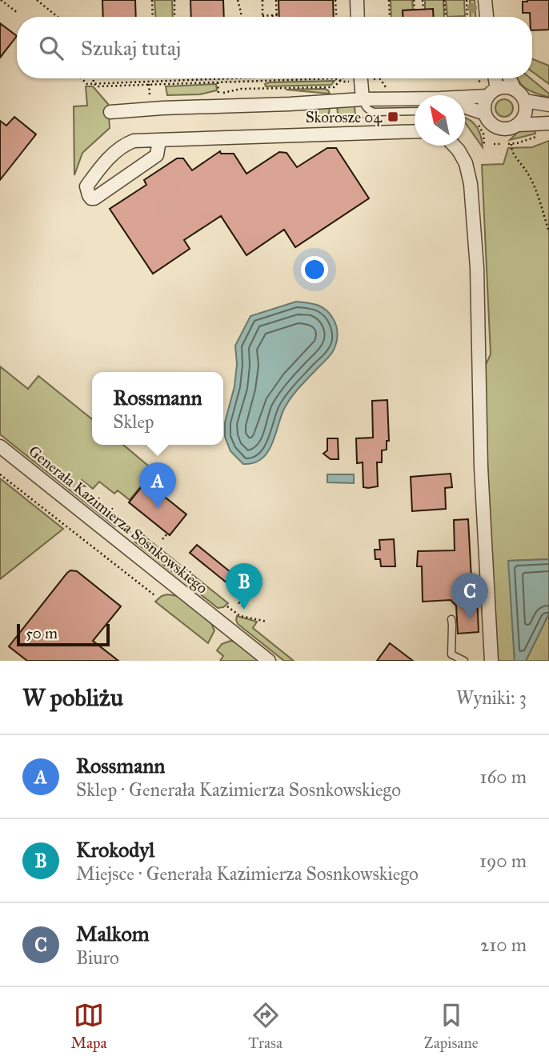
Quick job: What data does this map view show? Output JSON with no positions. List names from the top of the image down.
{
  "streets": {
    "street": ["Generała Kazimierza Sosnkowskiego"]
  },
  "places": {
    "transit": ["Skorosze 04"]
  },
  "scale_bar": "50 m",
  "north": "top left",
  "page": {
    "search": "Szukaj tutaj",
    "popup": ["Rossmann", "Sklep"],
    "pins": ["A", "B", "C"],
    "scale": "50 m",
    "heading": ["W pobliżu", "Wyniki: 3"],
    "list": [
      {
        "mark": "A",
        "name": "Rossmann",
        "note": "Sklep · Generała Kazimierza Sosnkowskiego",
        "value": "160 m"
      },
      {
        "mark": "B",
        "name": "Krokodyl",
        "note": "Miejsce · Generała Kazimierza Sosnkowskiego",
        "value": "190 m"
      },
      {
        "mark": "C",
        "name": "Malkom",
        "note": "Biuro",
        "value": "210 m"
      }
    ],
    "nav": ["Mapa", "Trasa", "Zapisane"]
  }
}
